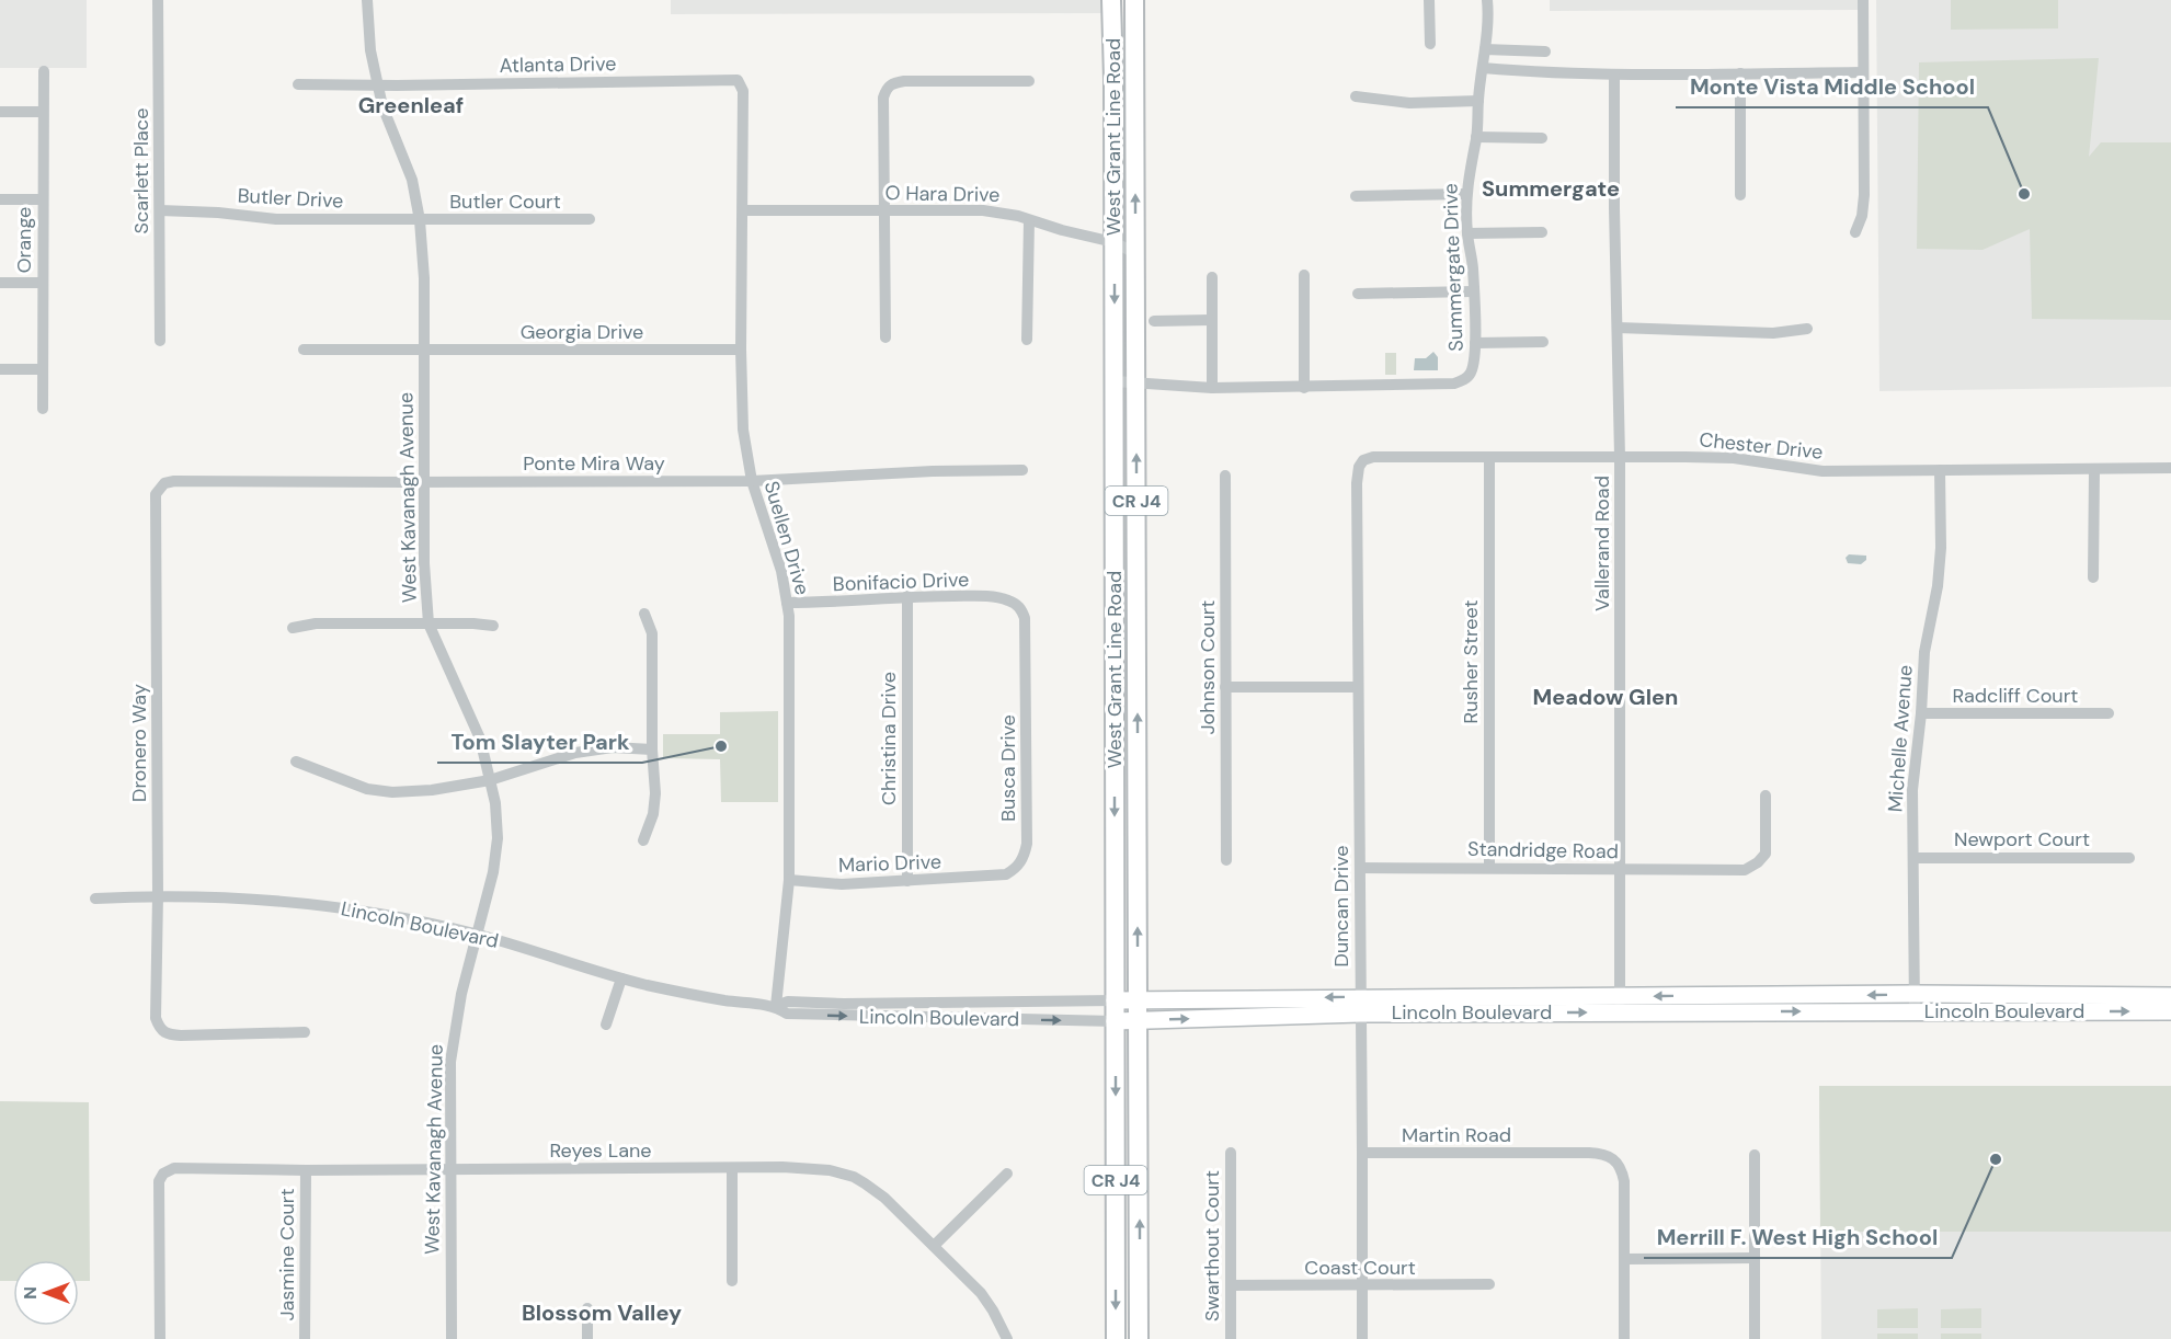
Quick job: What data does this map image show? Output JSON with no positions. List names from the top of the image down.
{
  "streets": {
    "main road": ["West Grant Line Road", "CR J4"],
    "street": [
      "Atlanta Drive",
      "Scarlett Place",
      "O Hara Drive",
      "Butler Drive",
      "Butler Court",
      "Orange",
      "Summergate Drive",
      "Georgia Drive",
      "Chester Drive",
      "Ponte Mira Way",
      "West Kavanagh Avenue",
      "Suellen Drive",
      "Vallerand Road",
      "Bonifacio Drive",
      "Rusher Street",
      "Johnson Court",
      "Radcliff Court",
      "Christina Drive",
      "Michelle Avenue",
      "Dronero Way",
      "Busca Drive",
      "Newport Court",
      "Standridge Road",
      "Mario Drive",
      "Duncan Drive",
      "Lincoln Boulevard",
      "Martin Road",
      "Reyes Lane",
      "Swarthout Court",
      "Jasmine Court",
      "Coast Court"
    ]
  },
  "crossings": [
    ["Atlanta Drive", "West Kavanagh Avenue"],
    ["Atlanta Drive", "Suellen Drive"],
    ["West Grant Line Road", "O Hara Drive"],
    ["West Grant Line Road", "Summergate Drive"],
    ["West Grant Line Road", "Lincoln Boulevard"],
    ["Scarlett Place", "Butler Drive"],
    ["O Hara Drive", "Suellen Drive"],
    ["Butler Drive", "Butler Court"],
    ["Butler Drive", "West Kavanagh Avenue"],
    ["Butler Court", "West Kavanagh Avenue"],
    ["Georgia Drive", "West Kavanagh Avenue"],
    ["Georgia Drive", "Suellen Drive"],
    ["Chester Drive", "Vallerand Road"],
    ["Chester Drive", "Rusher Street"],
    ["Chester Drive", "Michelle Avenue"],
    ["Chester Drive", "Duncan Drive"],
    ["Ponte Mira Way", "West Kavanagh Avenue"],
    ["Ponte Mira Way", "Suellen Drive"],
    ["Ponte Mira Way", "Dronero Way"],
    ["West Kavanagh Avenue", "Lincoln Boulevard"],
    ["West Kavanagh Avenue", "Reyes Lane"],
    ["Suellen Drive", "Bonifacio Drive"],
    ["Suellen Drive", "Mario Drive"],
    ["Suellen Drive", "Lincoln Boulevard"],
    ["Vallerand Road", "Standridge Road"],
    ["Vallerand Road", "Lincoln Boulevard"],
    ["Bonifacio Drive", "Christina Drive"],
    ["Bonifacio Drive", "Busca Drive"],
    ["Rusher Street", "Standridge Road"],
    ["Radcliff Court", "Michelle Avenue"],
    ["Christina Drive", "Mario Drive"],
    ["Michelle Avenue", "Newport Court"],
    ["Michelle Avenue", "Lincoln Boulevard"],
    ["Dronero Way", "Lincoln Boulevard"],
    ["Busca Drive", "Mario Drive"],
    ["Standridge Road", "Duncan Drive"],
    ["Duncan Drive", "Lincoln Boulevard"],
    ["Duncan Drive", "Martin Road"],
    ["Duncan Drive", "Coast Court"],
    ["Reyes Lane", "Jasmine Court"],
    ["Swarthout Court", "Coast Court"]
  ],
  "districts": [
    "Greenleaf",
    "Summergate",
    "Meadow Glen",
    "Blossom Valley"
  ],
  "places": ["Monte Vista Middle School", "Tom Slayter Park", "Merrill F. West High School"],
  "north": "left"
}
